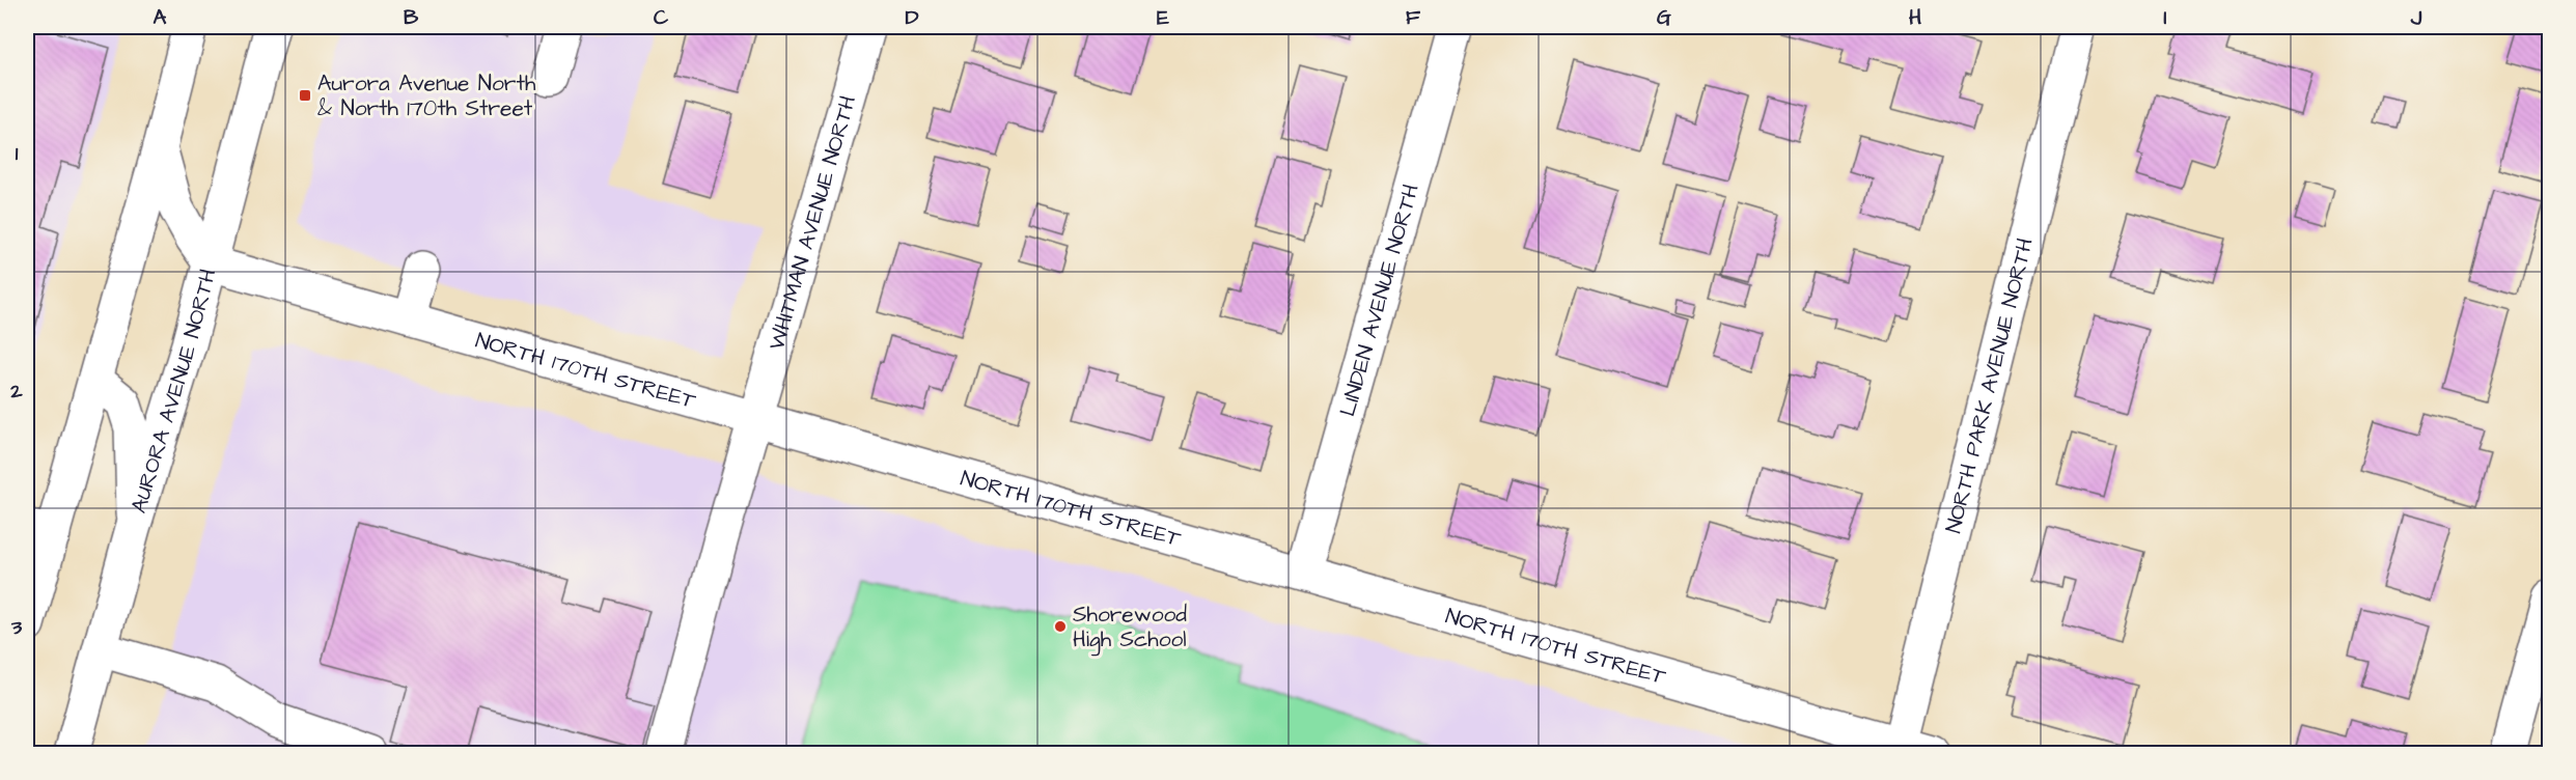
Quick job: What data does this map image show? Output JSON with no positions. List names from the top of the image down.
{
  "streets": {
    "main road": [
      "WHITMAN AVENUE NORTH",
      "LINDEN AVENUE NORTH",
      "NORTH 170TH STREET",
      "NORTH PARK AVENUE NORTH",
      "AURORA AVENUE NORTH"
    ]
  },
  "crossings": [
    ["WHITMAN AVENUE NORTH", "NORTH 170TH STREET"],
    ["LINDEN AVENUE NORTH", "NORTH 170TH STREET"],
    ["NORTH 170TH STREET", "NORTH PARK AVENUE NORTH"],
    ["NORTH 170TH STREET", "AURORA AVENUE NORTH"]
  ],
  "places": {
    "transit": ["Aurora Avenue North & North 170th Street"],
    "other": ["Shorewood High School"]
  },
  "grid": {
    "columns": [
      "A",
      "B",
      "C",
      "D",
      "E",
      "F",
      "G",
      "H",
      "I",
      "J"
    ],
    "rows": ["1", "2", "3"]
  }
}
